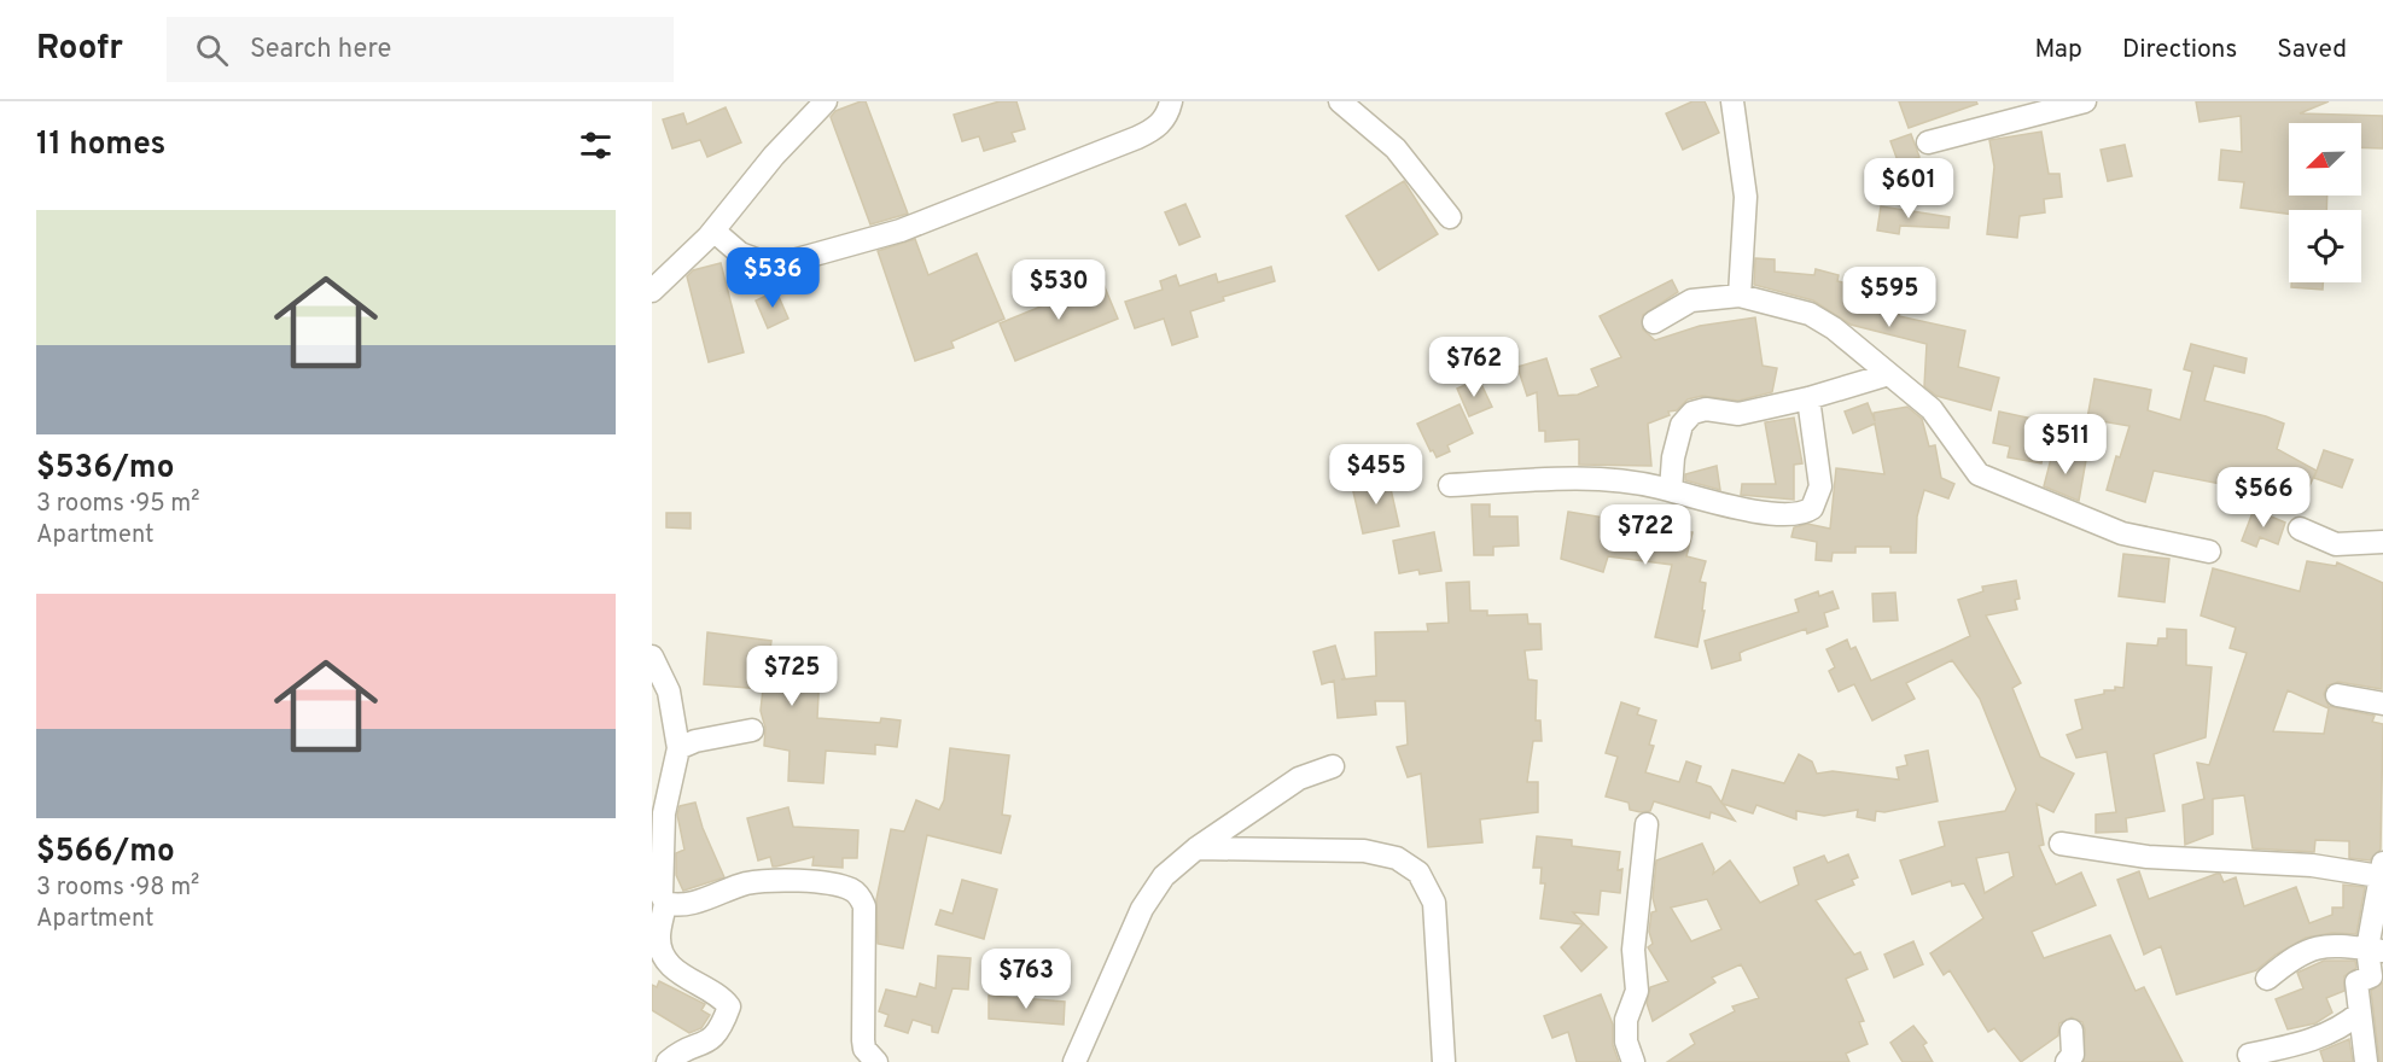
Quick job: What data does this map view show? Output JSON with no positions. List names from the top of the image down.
{
  "north": "bottom left",
  "page": {
    "header": "Roofr",
    "search": "Search here",
    "nav": ["Map", "Directions", "Saved"],
    "heading": "11 homes",
    "price": [
      "$601",
      "$536",
      "$530",
      "$595",
      "$762",
      "$511",
      "$455",
      "$566",
      "$722",
      "$725",
      "$763"
    ],
    "list": [
      {
        "name": "$536/mo",
        "note": "3 rooms · 95 m² · Apartment"
      },
      {
        "name": "$566/mo",
        "note": "3 rooms · 98 m² · Apartment"
      }
    ]
  }
}
